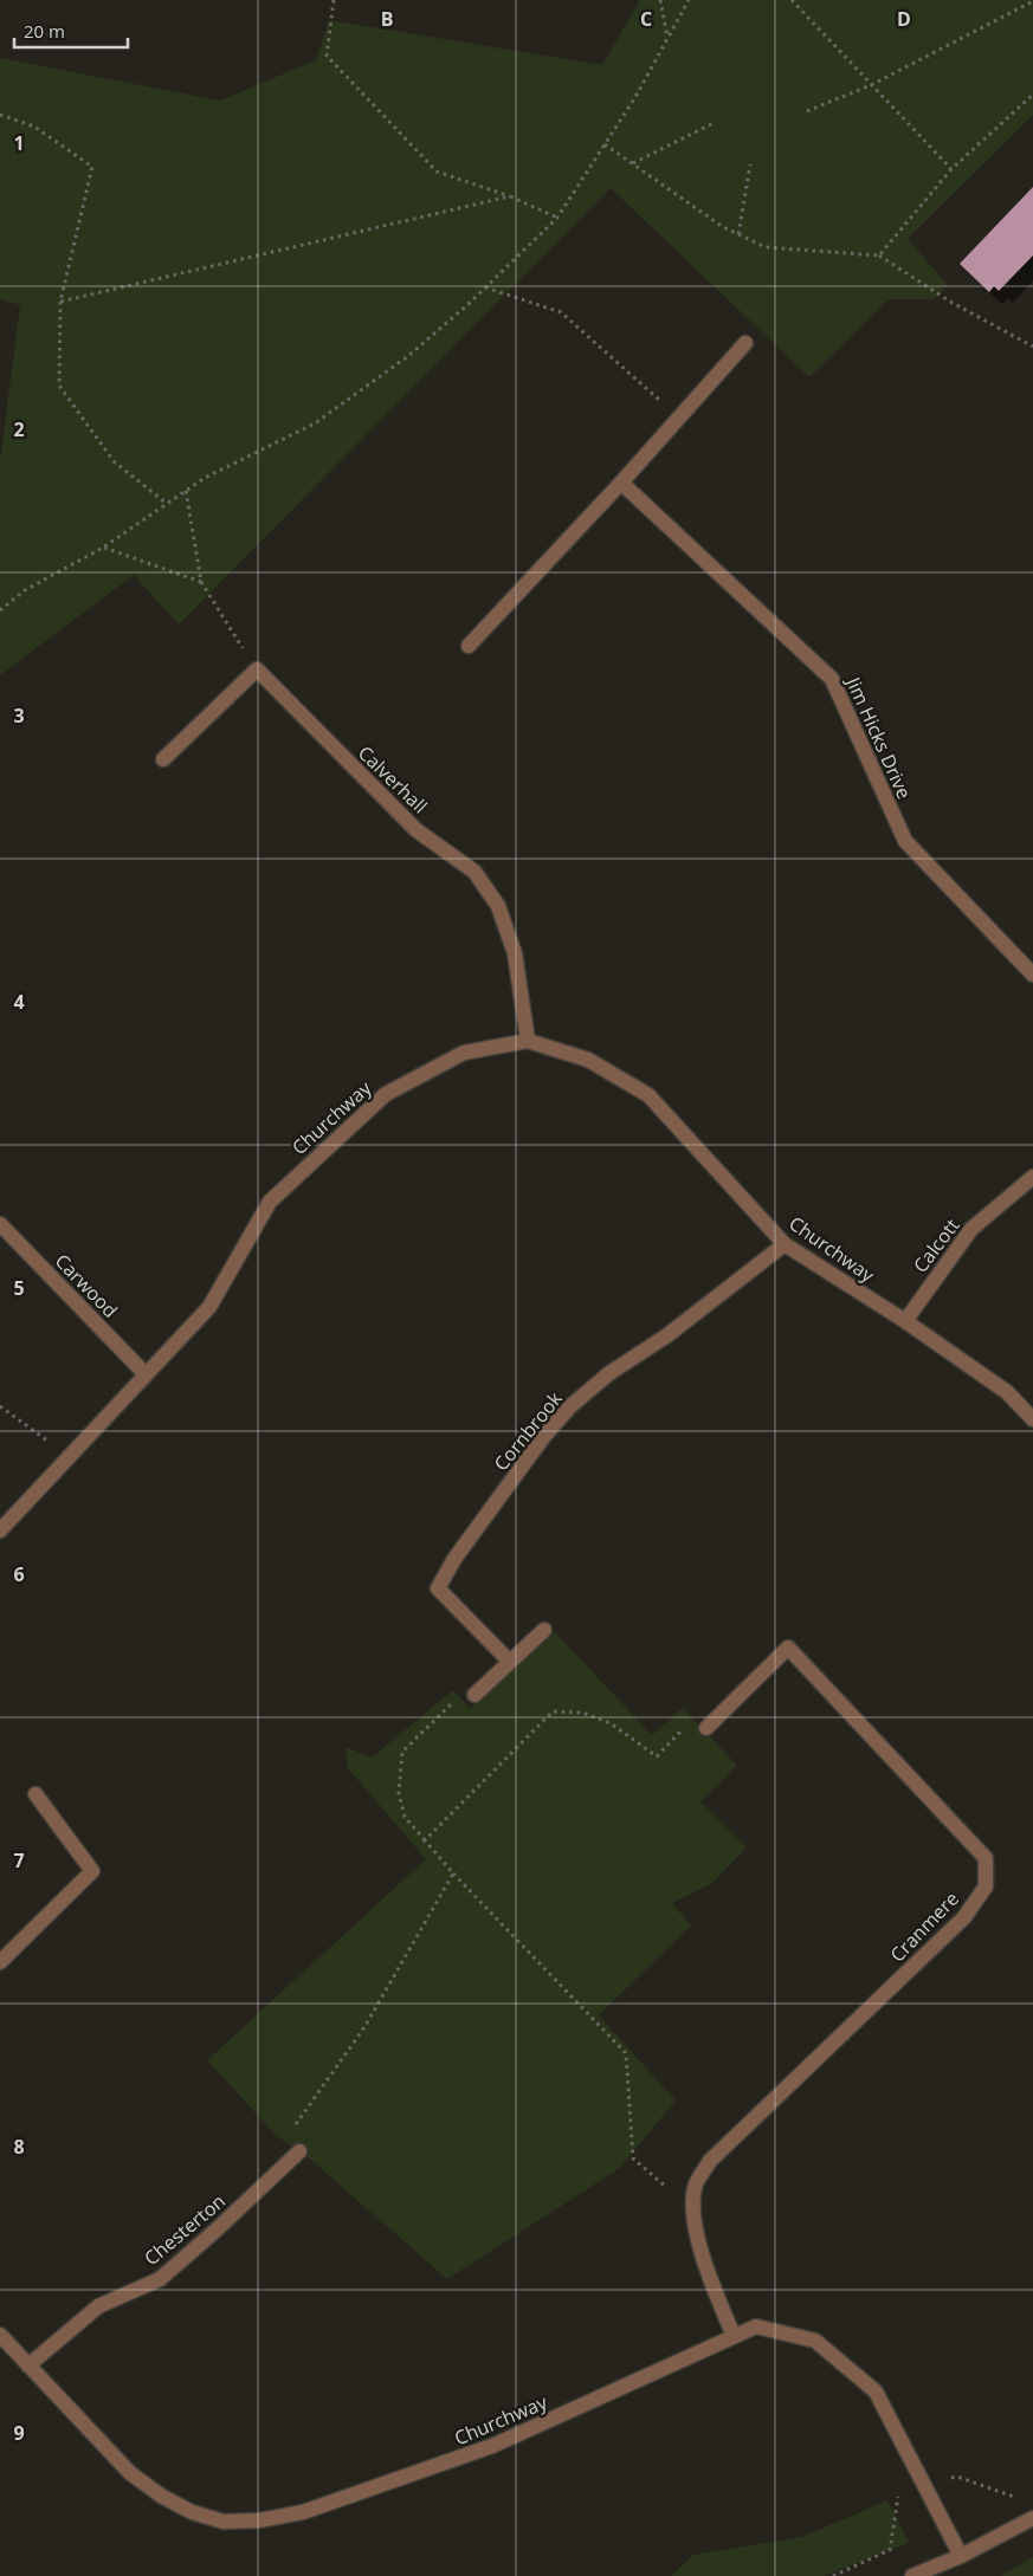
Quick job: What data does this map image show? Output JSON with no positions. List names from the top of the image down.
{
  "streets": {
    "street": [
      "Jim Hicks Drive",
      "Calverhall",
      "Churchway",
      "Calcott",
      "Carwood",
      "Cornbrook",
      "Cranmere",
      "Chesterton"
    ]
  },
  "crossings": [
    ["Calverhall", "Churchway"],
    ["Churchway", "Calcott"],
    ["Churchway", "Carwood"],
    ["Churchway", "Cornbrook"],
    ["Churchway", "Cranmere"],
    ["Churchway", "Chesterton"]
  ],
  "scale_bar": "20 m",
  "grid": {
    "columns": ["B", "C", "D"],
    "rows": [
      "1",
      "2",
      "3",
      "4",
      "5",
      "6",
      "7",
      "8",
      "9"
    ]
  }
}
